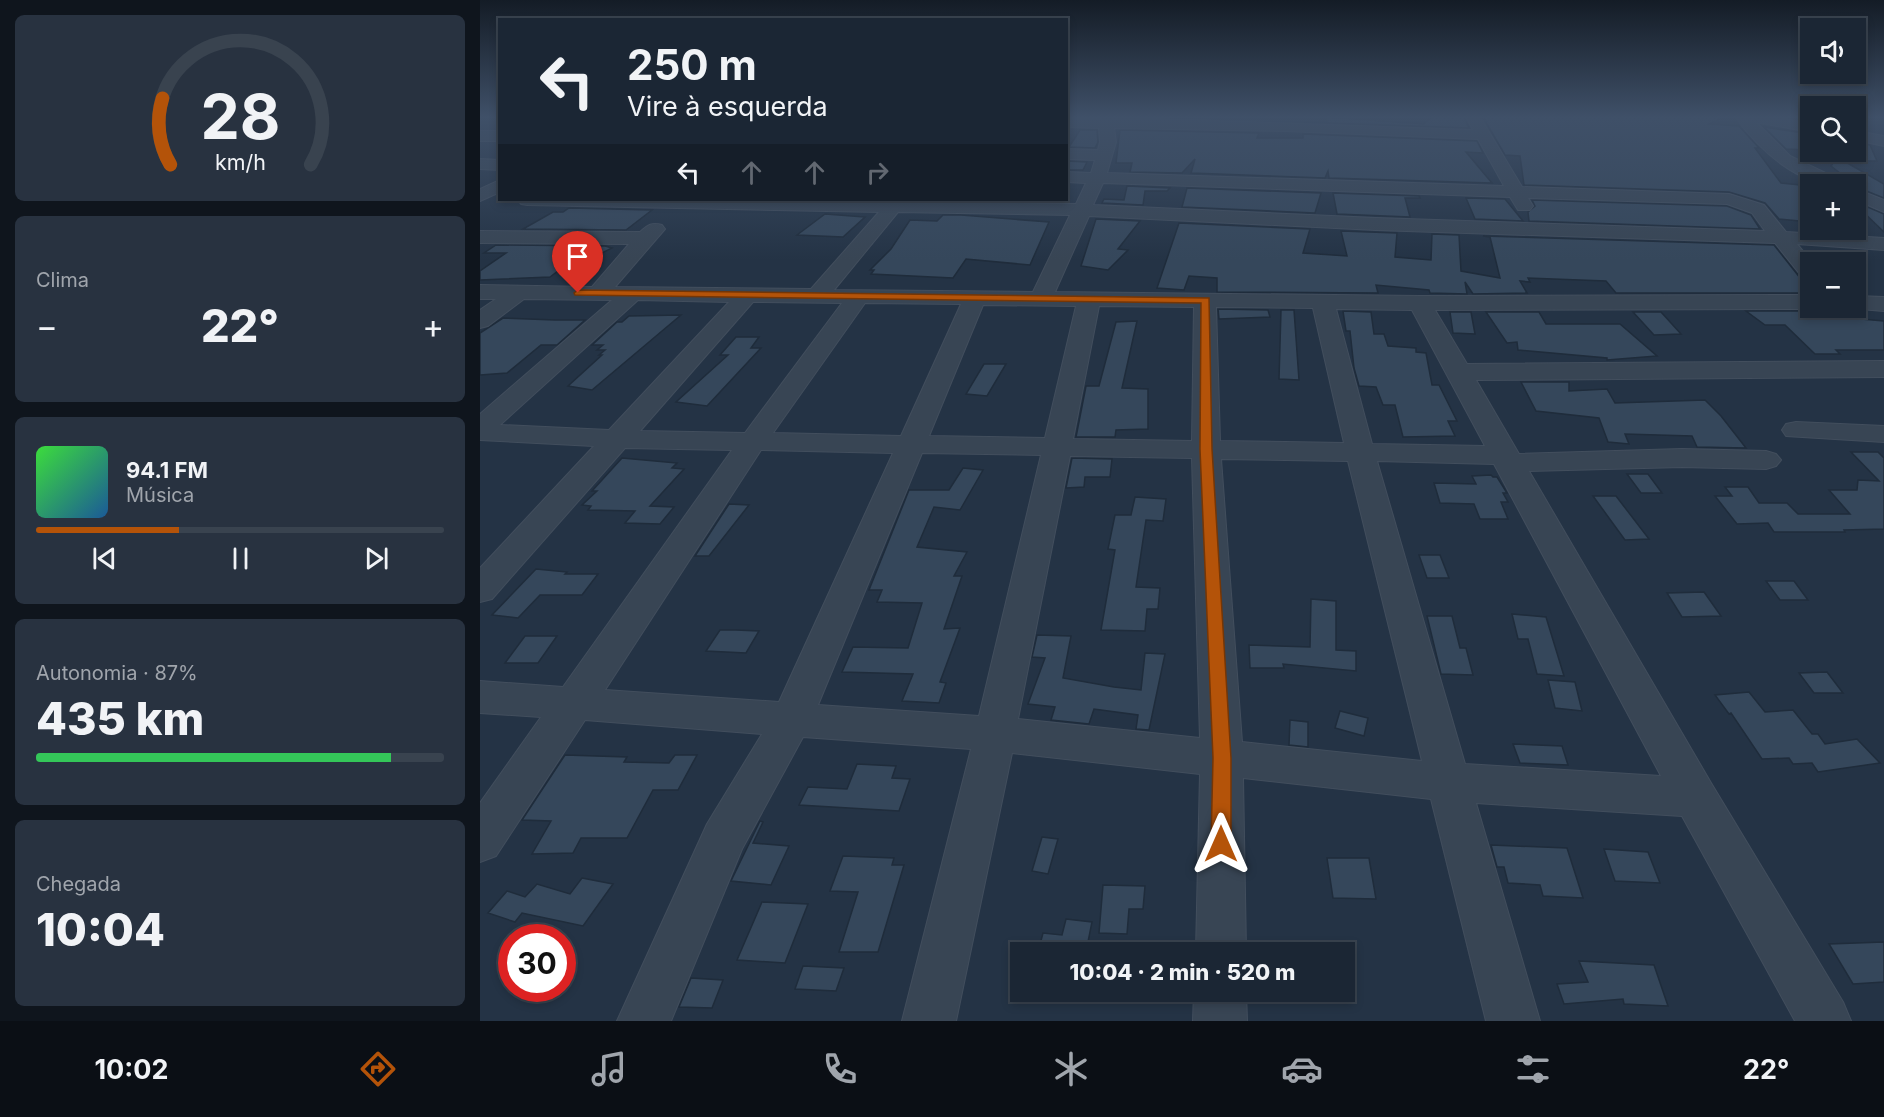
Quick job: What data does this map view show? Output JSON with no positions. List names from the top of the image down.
{
  "page": {
    "map_buttons": ["+", "−"],
    "turn": ["250 m", "Vire à esquerda"],
    "tile": [
      "Clima",
      ["Autonomia · 87%", "435 km"],
      ["Chegada", "10:04"]
    ],
    "heat": ["−", "22°", "+"],
    "song": ["94.1 FM", "Música"],
    "limit": "30",
    "trip": "10:04 · 2 min · 520 m",
    "tabs": ["10:02", "22°"],
    "gauge": ["28", "km/h"]
  }
}
